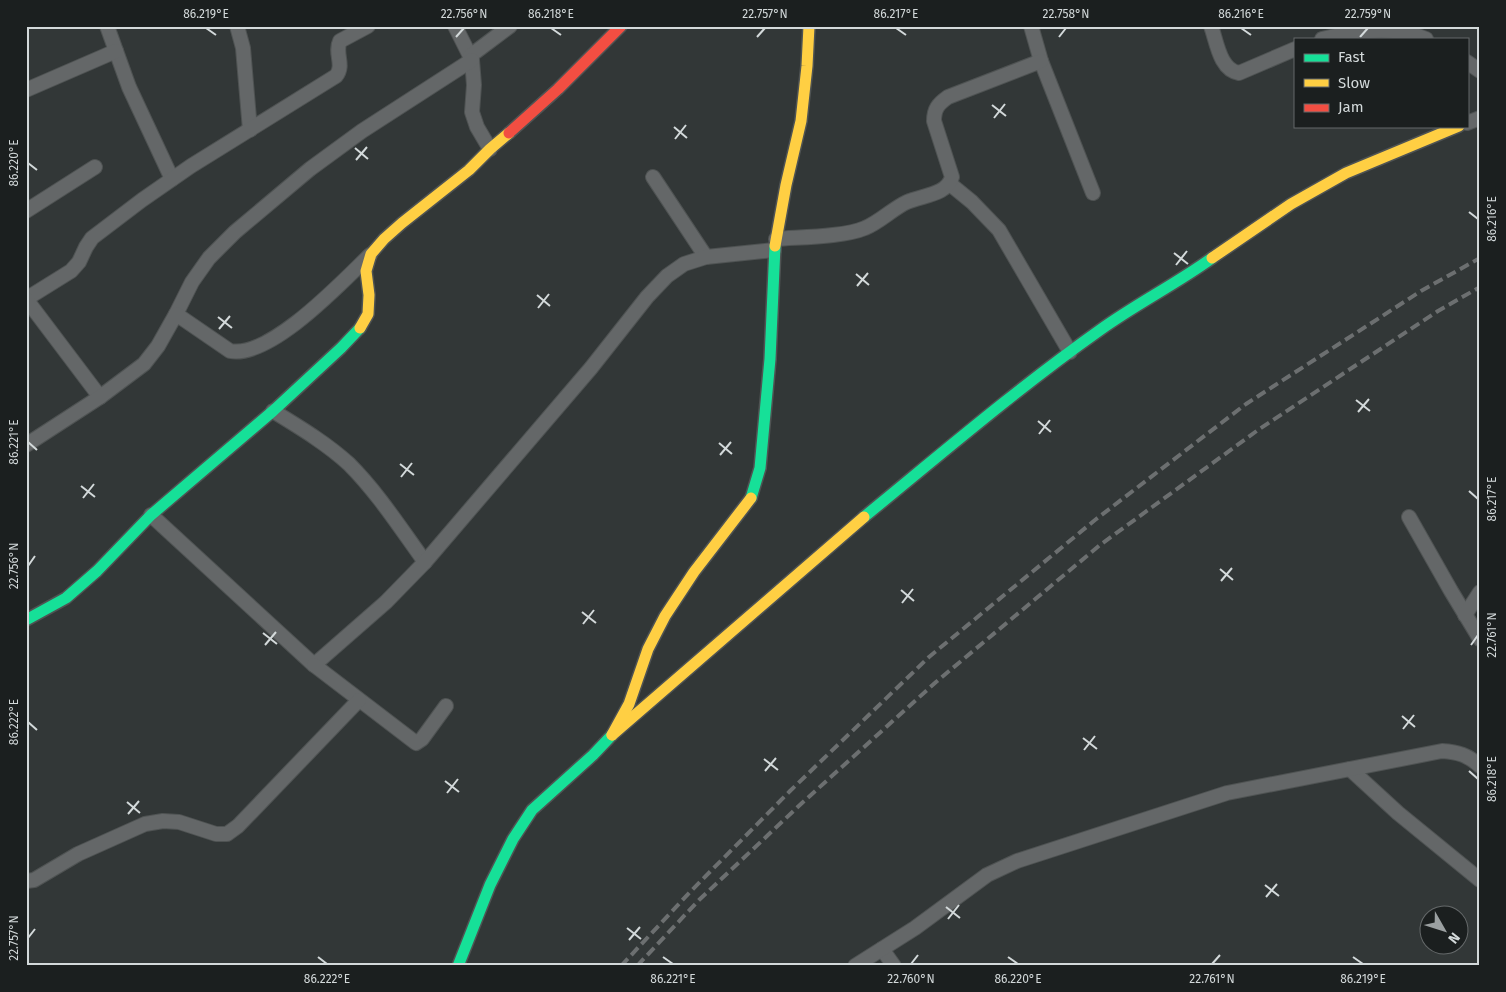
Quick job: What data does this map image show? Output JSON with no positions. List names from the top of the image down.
{
  "legend": ["Fast", "Slow", "Jam"],
  "north": "bottom right",
  "coordinates": [
    "86.219°E",
    "22.756°N",
    "86.218°E",
    "22.757°N",
    "86.217°E",
    "22.758°N",
    "86.216°E",
    "22.759°N",
    "86.220°E",
    "86.221°E",
    "22.761°N",
    "86.222°E",
    "22.760°N"
  ]
}
